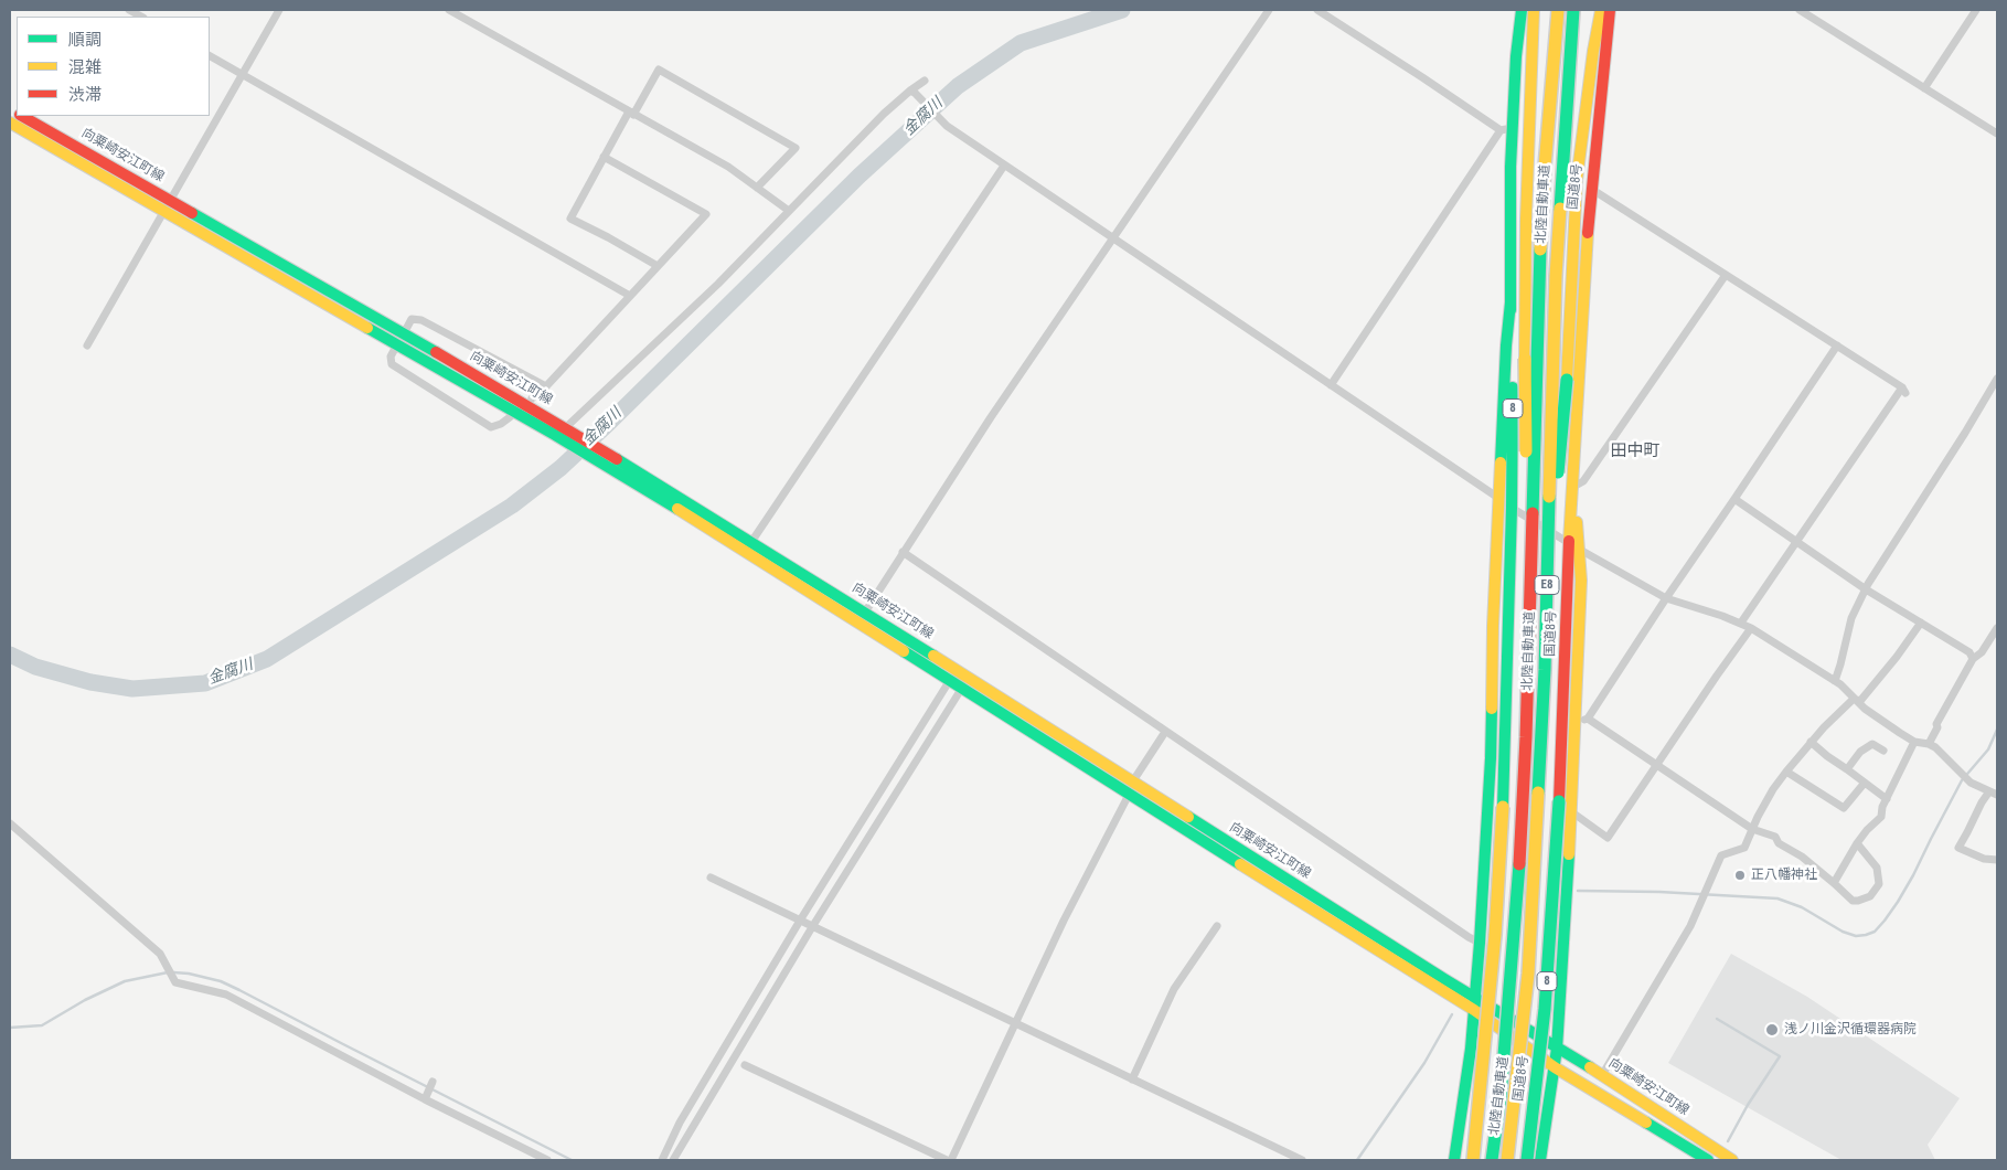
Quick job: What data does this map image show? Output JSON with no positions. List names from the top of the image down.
{
  "streets": {
    "main road": [
      "向粟崎安江町線",
      "国道8号",
      "北陸自動車道",
      "8",
      "E8"
    ]
  },
  "districts": ["田中町"],
  "water": ["金腐川"],
  "places": ["正八幡神社", "浅ノ川金沢循環器病院"],
  "legend": ["順調", "混雑", "渋滞"]
}
